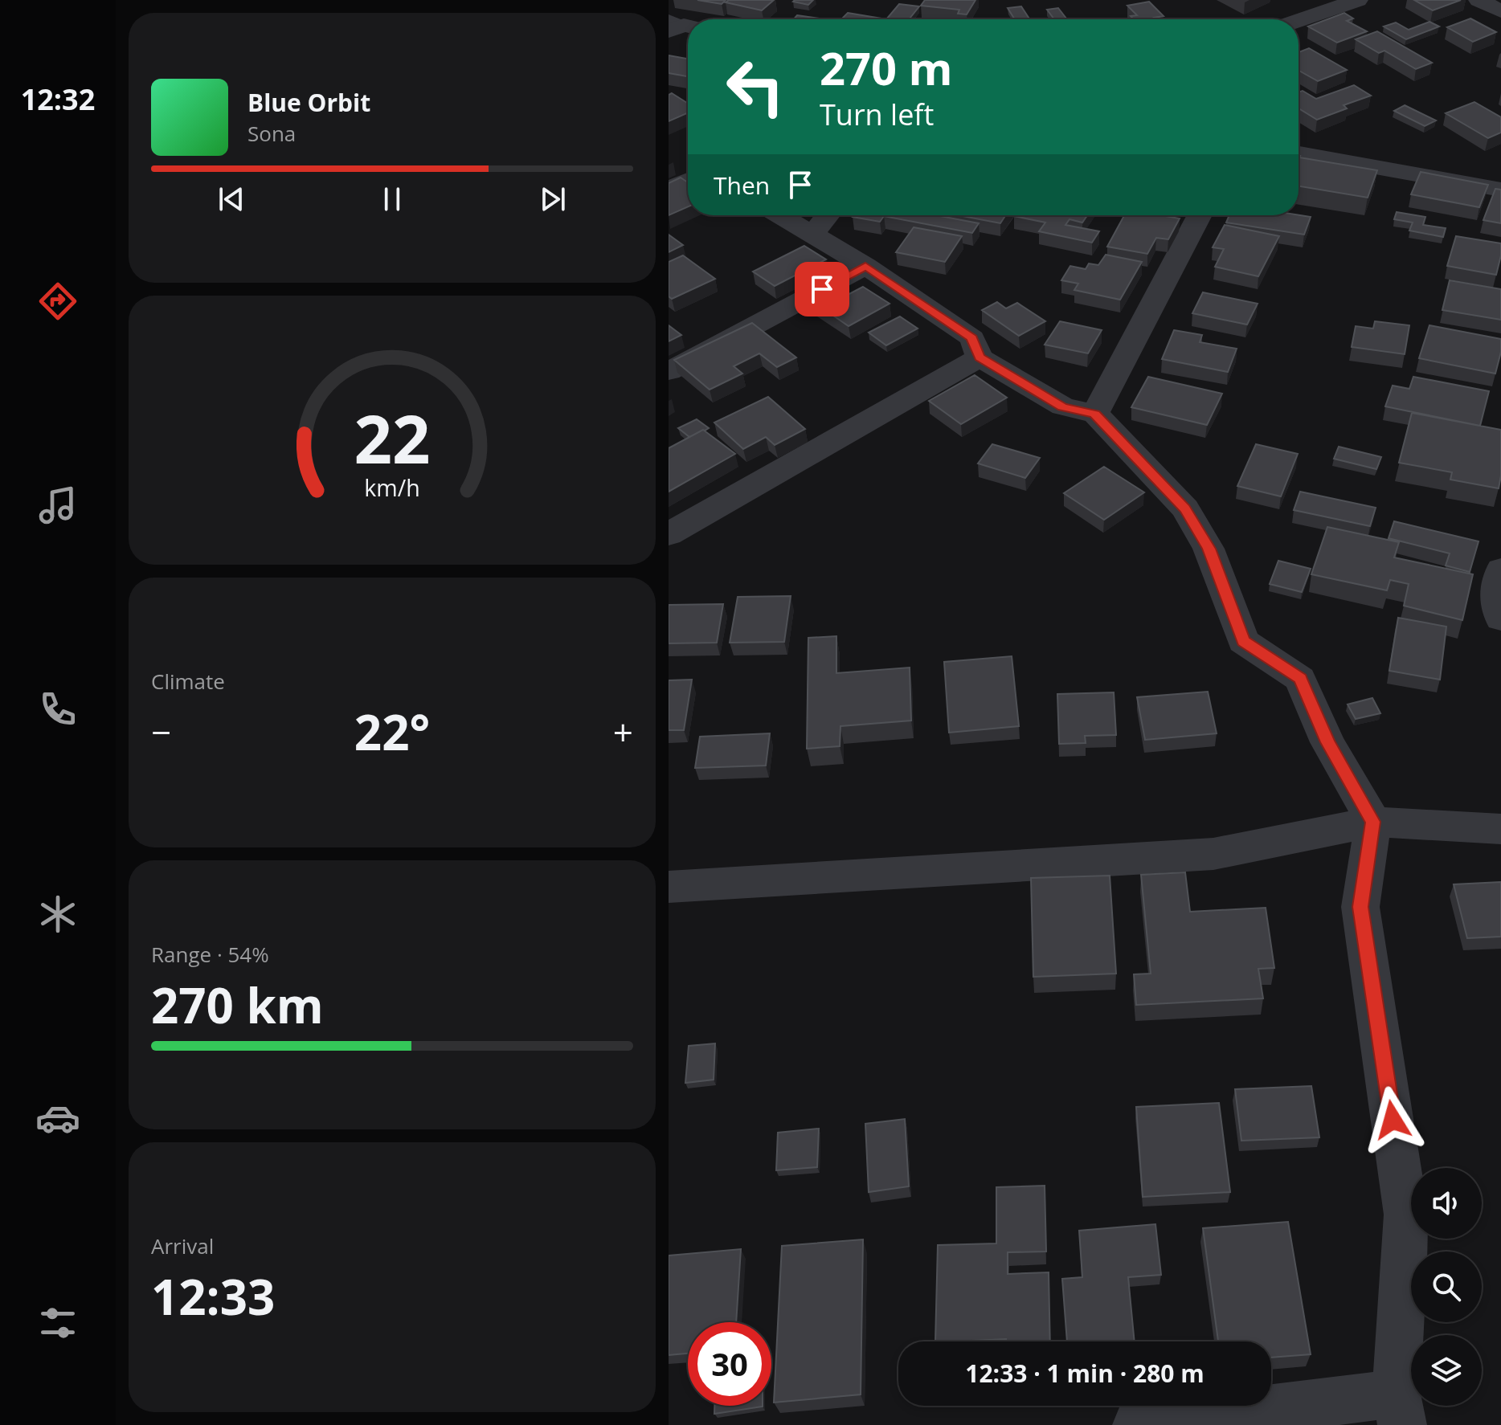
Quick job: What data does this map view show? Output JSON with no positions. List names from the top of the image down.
{
  "page": {
    "tabs": "12:32",
    "turn": ["270 m", "Turn left"],
    "song": ["Blue Orbit", "Sona"],
    "then": "Then",
    "tile": [
      "Climate",
      ["Range · 54%", "270 km"],
      ["Arrival", "12:33"]
    ],
    "heat": ["−", "22°", "+"],
    "limit": "30",
    "trip": "12:33 · 1 min · 280 m",
    "gauge": ["22", "km/h"]
  }
}
